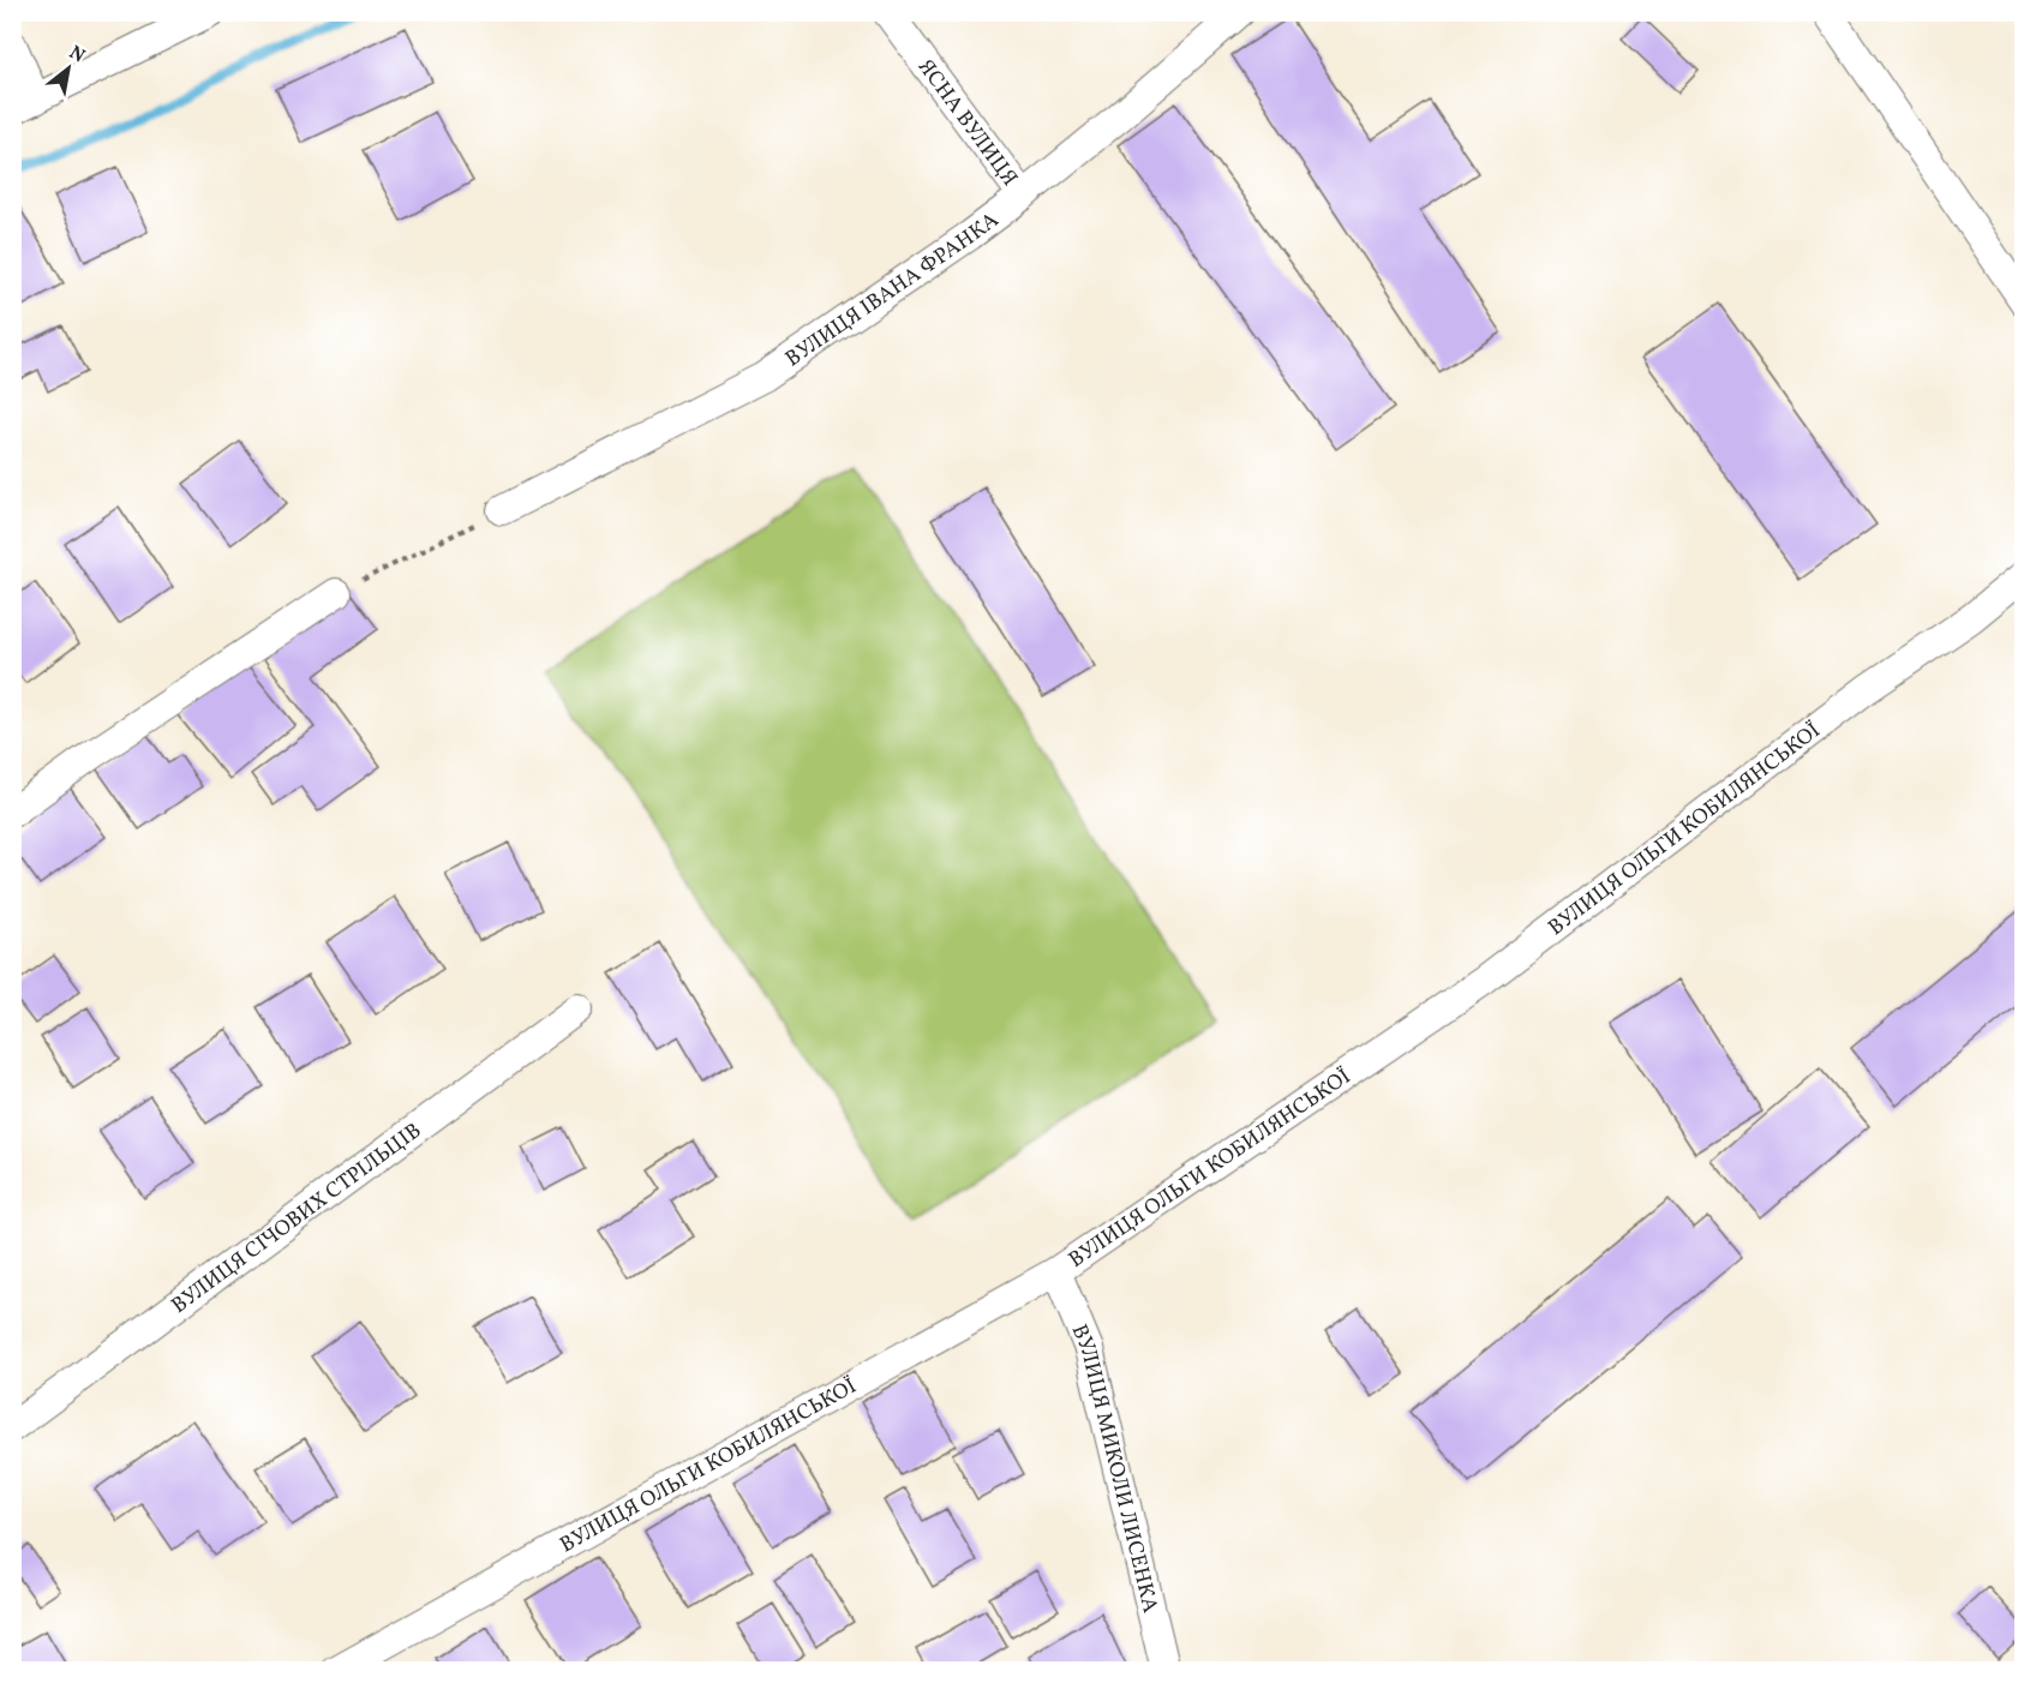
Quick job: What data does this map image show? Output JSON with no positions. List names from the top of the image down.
{
  "streets": {
    "street": [
      "ЯСНА ВУЛИЦЯ",
      "ВУЛИЦЯ ІВАНА ФРАНКА",
      "ВУЛИЦЯ ОЛЬГИ КОБИЛЯНСЬКОЇ",
      "ВУЛИЦЯ СІЧОВИХ СТРІЛЬЦІВ",
      "ВУЛИЦЯ МИКОЛИ ЛИСЕНКА"
    ]
  },
  "crossings": [
    ["ЯСНА ВУЛИЦЯ", "ВУЛИЦЯ ІВАНА ФРАНКА"],
    ["ВУЛИЦЯ ОЛЬГИ КОБИЛЯНСЬКОЇ", "ВУЛИЦЯ МИКОЛИ ЛИСЕНКА"]
  ],
  "north": "top right"
}
